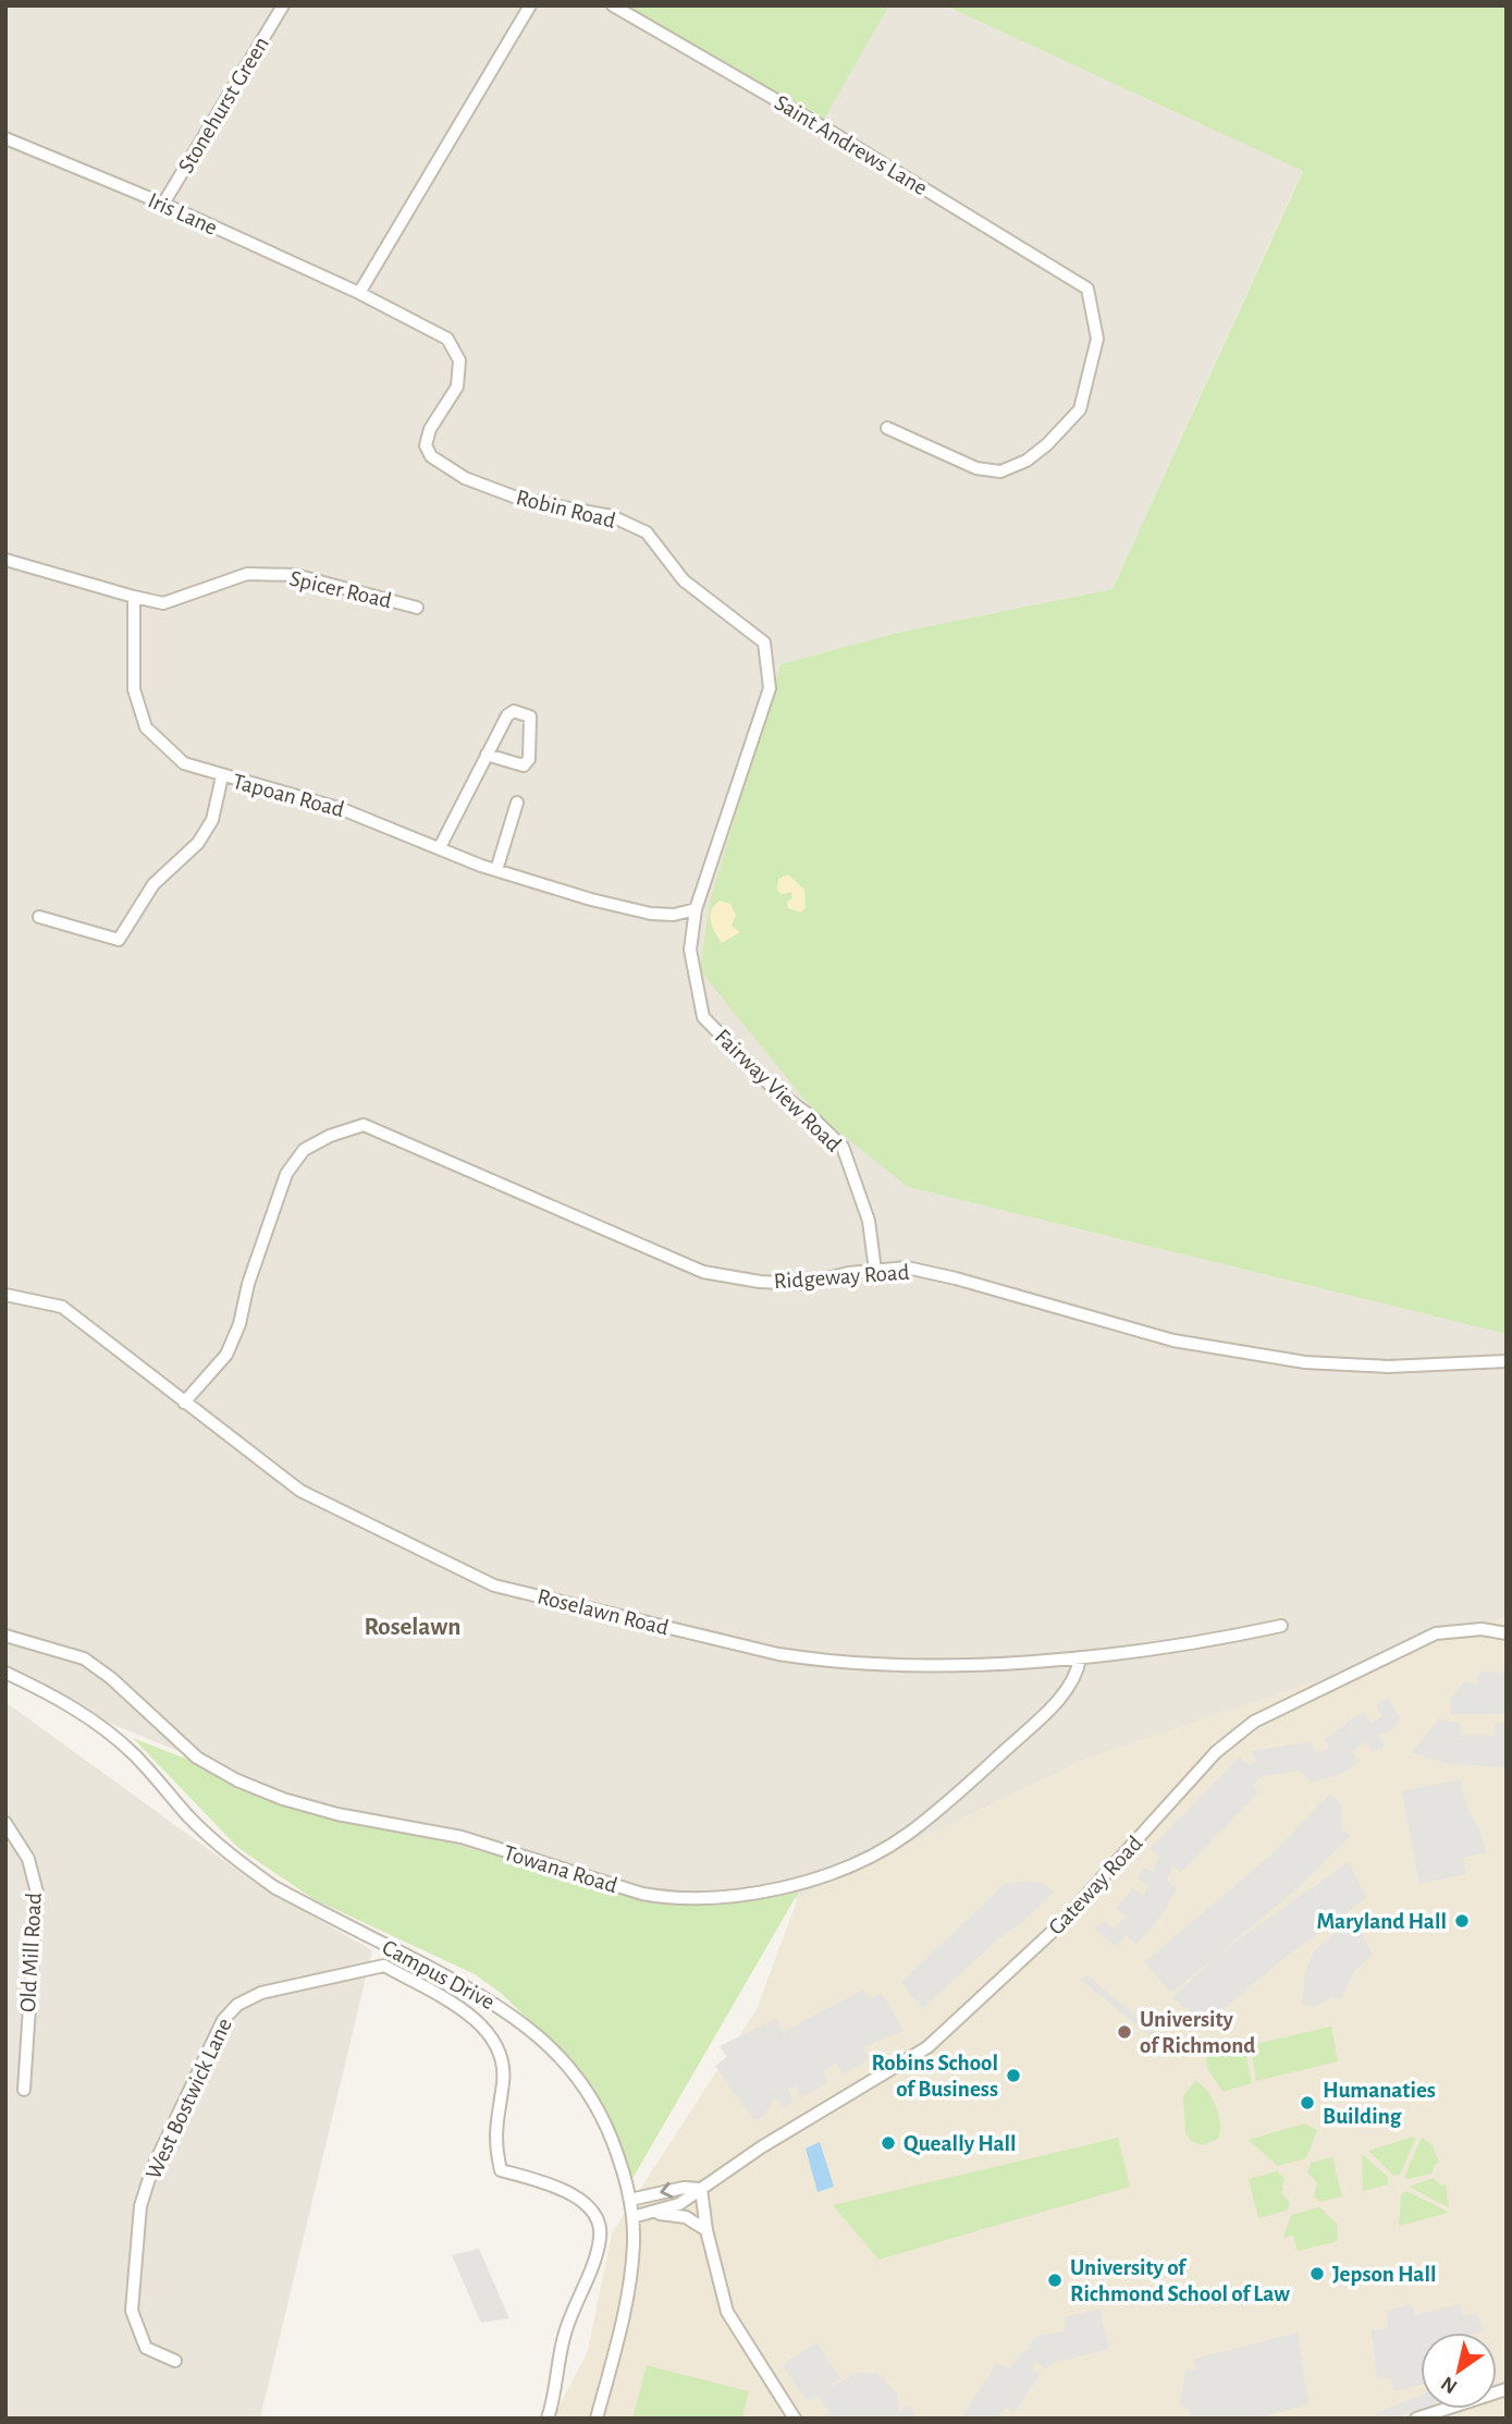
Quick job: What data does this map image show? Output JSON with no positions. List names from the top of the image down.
{
  "streets": {
    "street": [
      "Stonehurst Green",
      "Saint Andrews Lane",
      "Iris Lane",
      "Robin Road",
      "Spicer Road",
      "Tapoan Road",
      "Fairway View Road",
      "Ridgeway Road",
      "Roselawn Road",
      "Towana Road",
      "Gateway Road",
      "Old Mill Road",
      "Campus Drive",
      "West Bostwick Lane"
    ]
  },
  "crossings": [
    ["Stonehurst Green", "Iris Lane"],
    ["Iris Lane", "Robin Road"],
    ["Robin Road", "Tapoan Road"],
    ["Robin Road", "Fairway View Road"],
    ["Spicer Road", "Tapoan Road"],
    ["Tapoan Road", "Fairway View Road"],
    ["Fairway View Road", "Ridgeway Road"],
    ["Ridgeway Road", "Roselawn Road"],
    ["Roselawn Road", "Towana Road"],
    ["Gateway Road", "Campus Drive"],
    ["Campus Drive", "West Bostwick Lane"]
  ],
  "districts": ["Roselawn"],
  "places": [
    "Maryland Hall",
    "University of Richmond",
    "Robins School of Business",
    "Humanaties Building",
    "Queally Hall",
    "Jepson Hall",
    "University of Richmond School of Law"
  ],
  "north": "bottom left"
}
